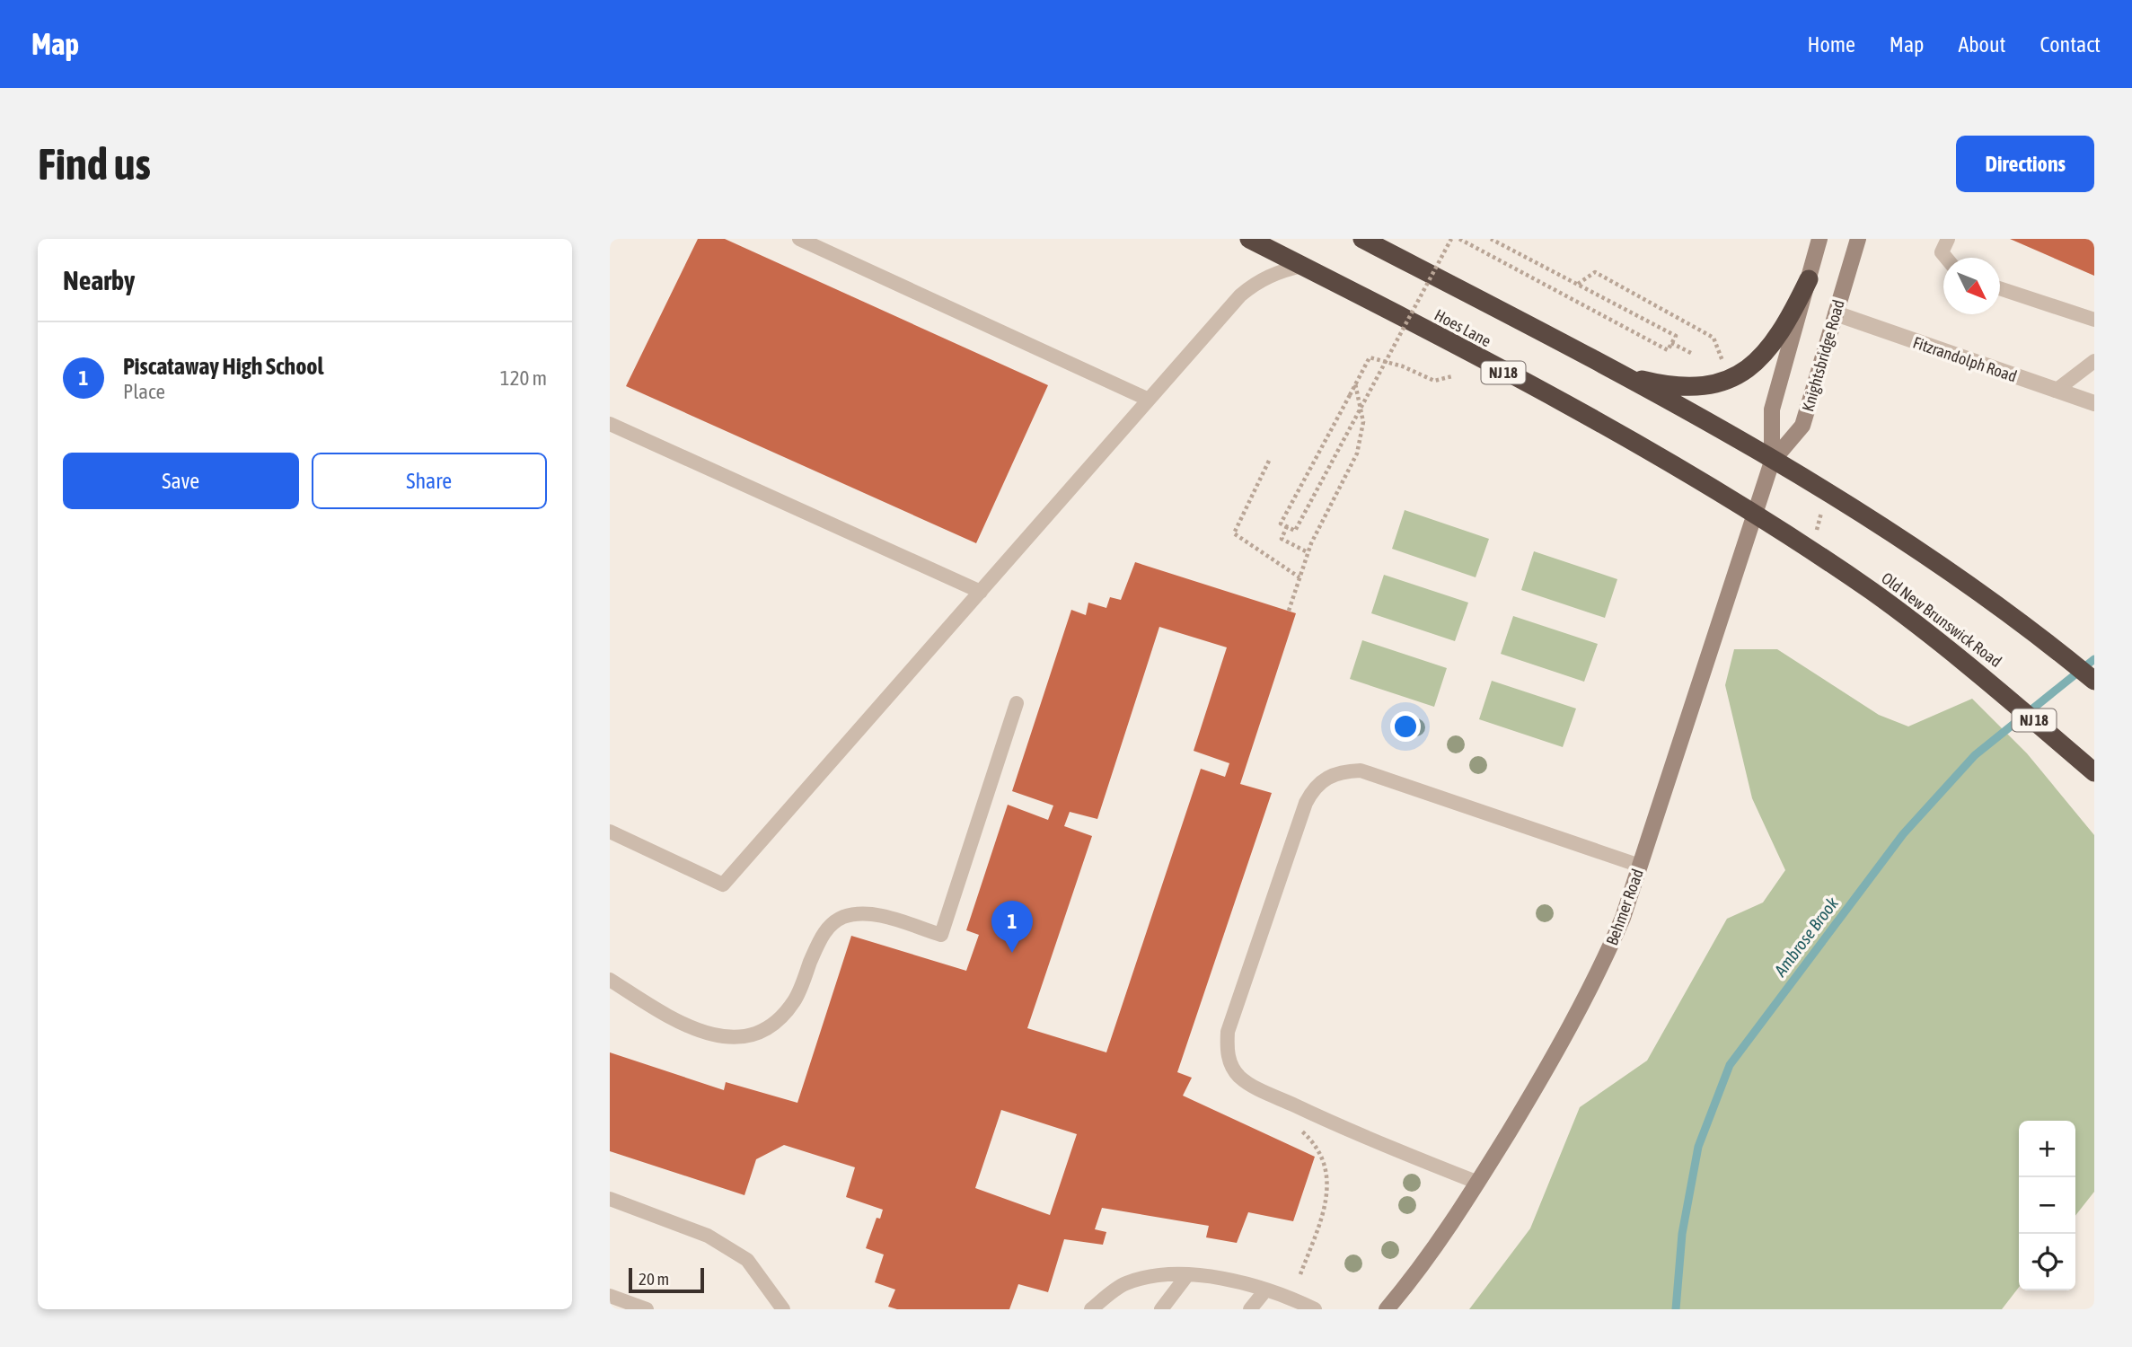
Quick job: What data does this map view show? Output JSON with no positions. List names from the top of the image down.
{
  "streets": {
    "highway": ["Hoes Lane", "NJ 18", "Old New Brunswick Road"],
    "street": ["Knightsbridge Road", "Fitzrandolph Road", "Behmer Road"]
  },
  "crossings": [
    ["Hoes Lane", "Knightsbridge Road"],
    ["Hoes Lane", "Old New Brunswick Road"],
    ["Hoes Lane", "Behmer Road"],
    ["Knightsbridge Road", "Fitzrandolph Road"],
    ["Knightsbridge Road", "Behmer Road"],
    ["Old New Brunswick Road", "Behmer Road"]
  ],
  "water": ["Ambrose Brook"],
  "scale_bar": "20 m",
  "north": "bottom right",
  "page": {
    "header": "Map",
    "nav": [
      "Home",
      "Map",
      "About",
      "Contact"
    ],
    "buttons": [
      "Directions",
      ["Save", "Share"]
    ],
    "title": "Find us",
    "heading": "Nearby",
    "list": [
      {
        "mark": "1",
        "name": "Piscataway High School",
        "note": "Place",
        "value": "120 m"
      }
    ],
    "pins": "1",
    "map_buttons": ["+", "−"],
    "scale": "20 m"
  }
}
